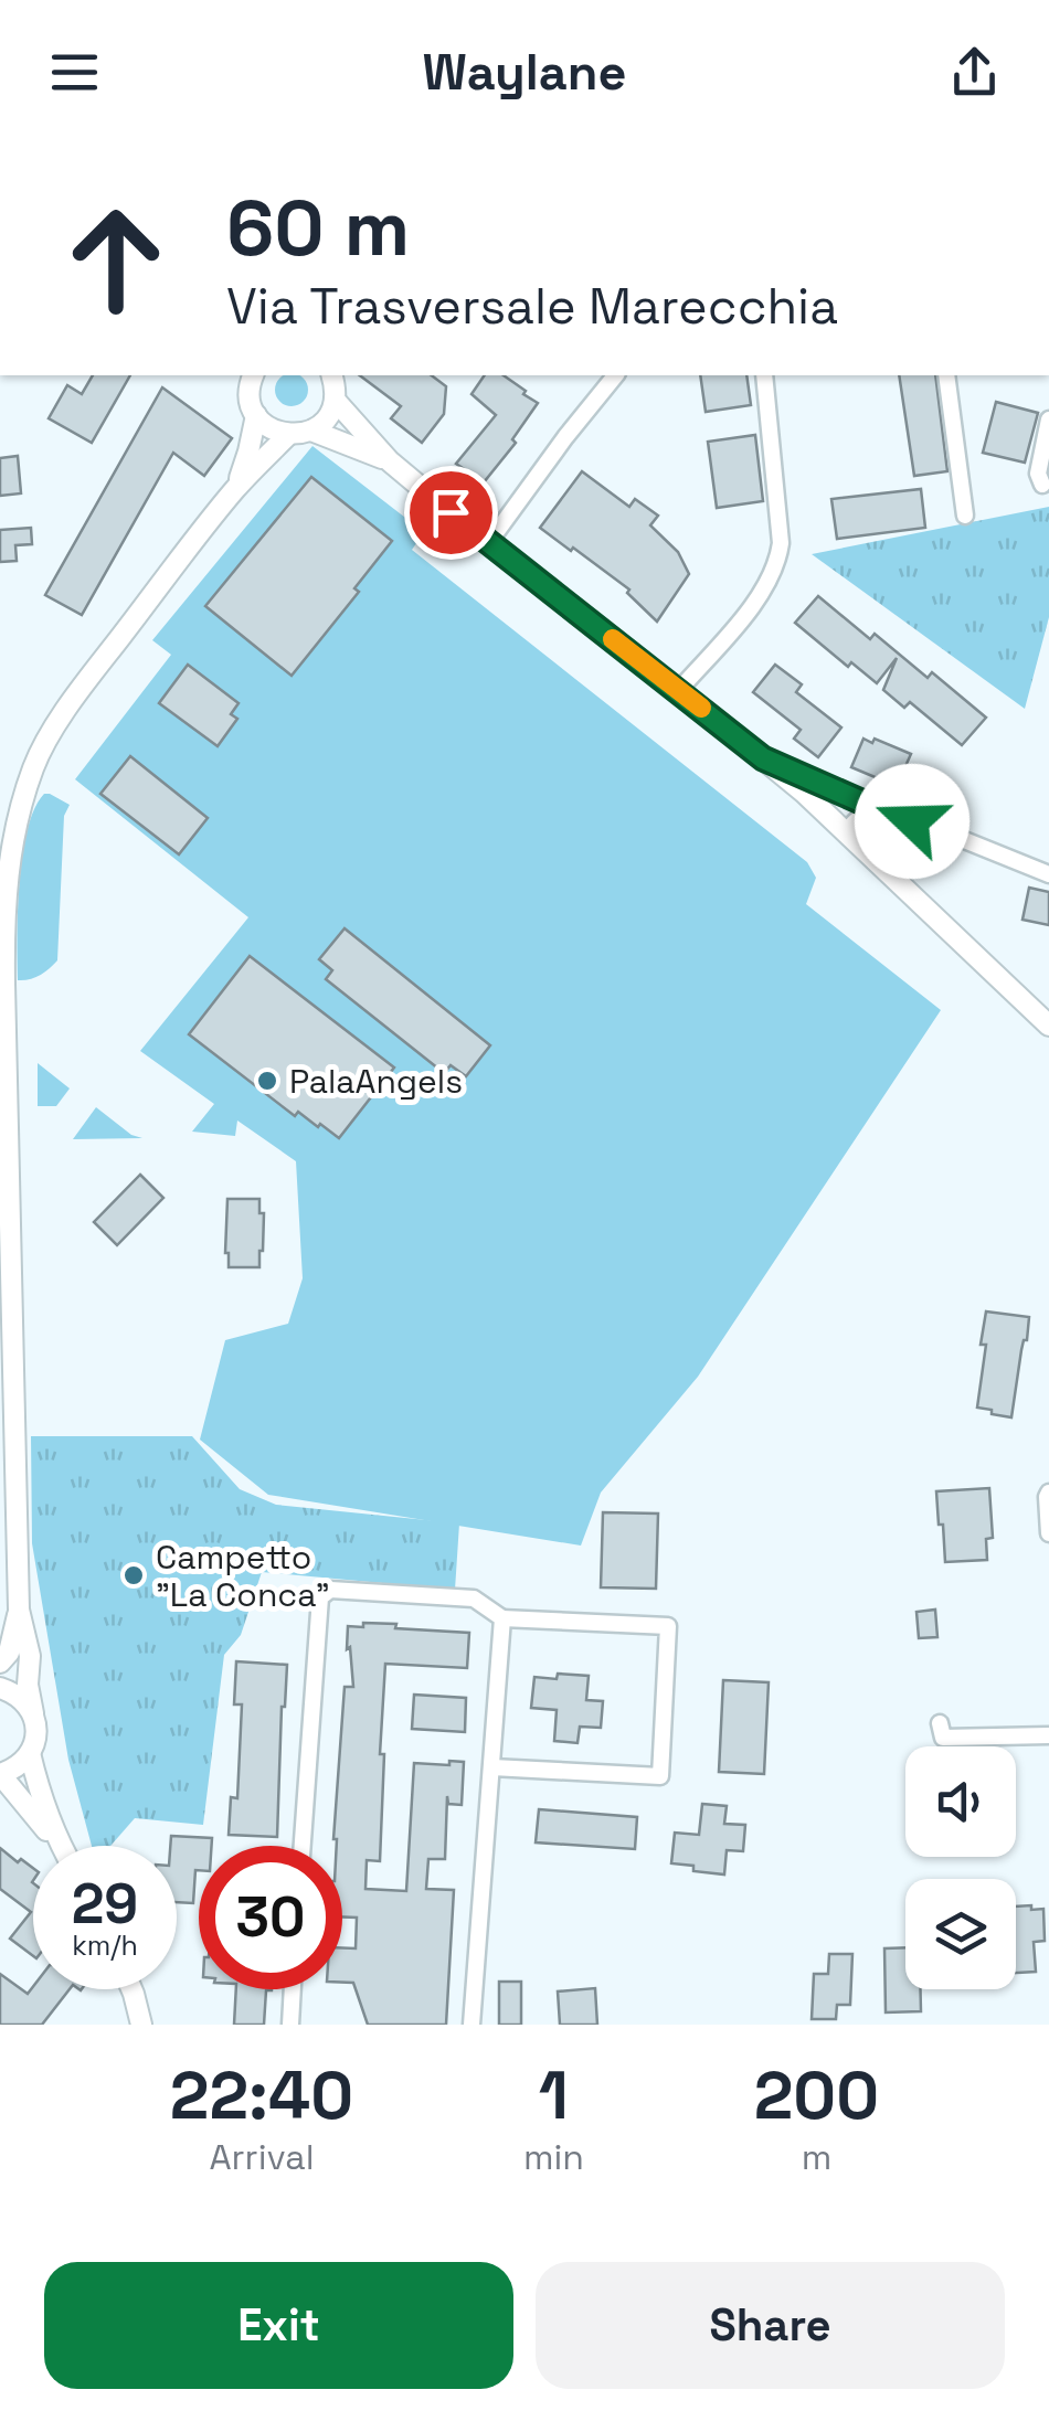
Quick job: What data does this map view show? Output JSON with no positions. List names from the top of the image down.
{
  "places": ["PalaAngels", "Campetto \"La Conca\""],
  "page": {
    "header": "Waylane",
    "turn": ["60 m", "Via Trasversale Marecchia"],
    "speed": "29 km/h",
    "limit": "30",
    "eta": [
      "22:40",
      "Arrival",
      "1",
      "min",
      "200",
      "m"
    ],
    "buttons": ["Exit", "Share"]
  }
}
